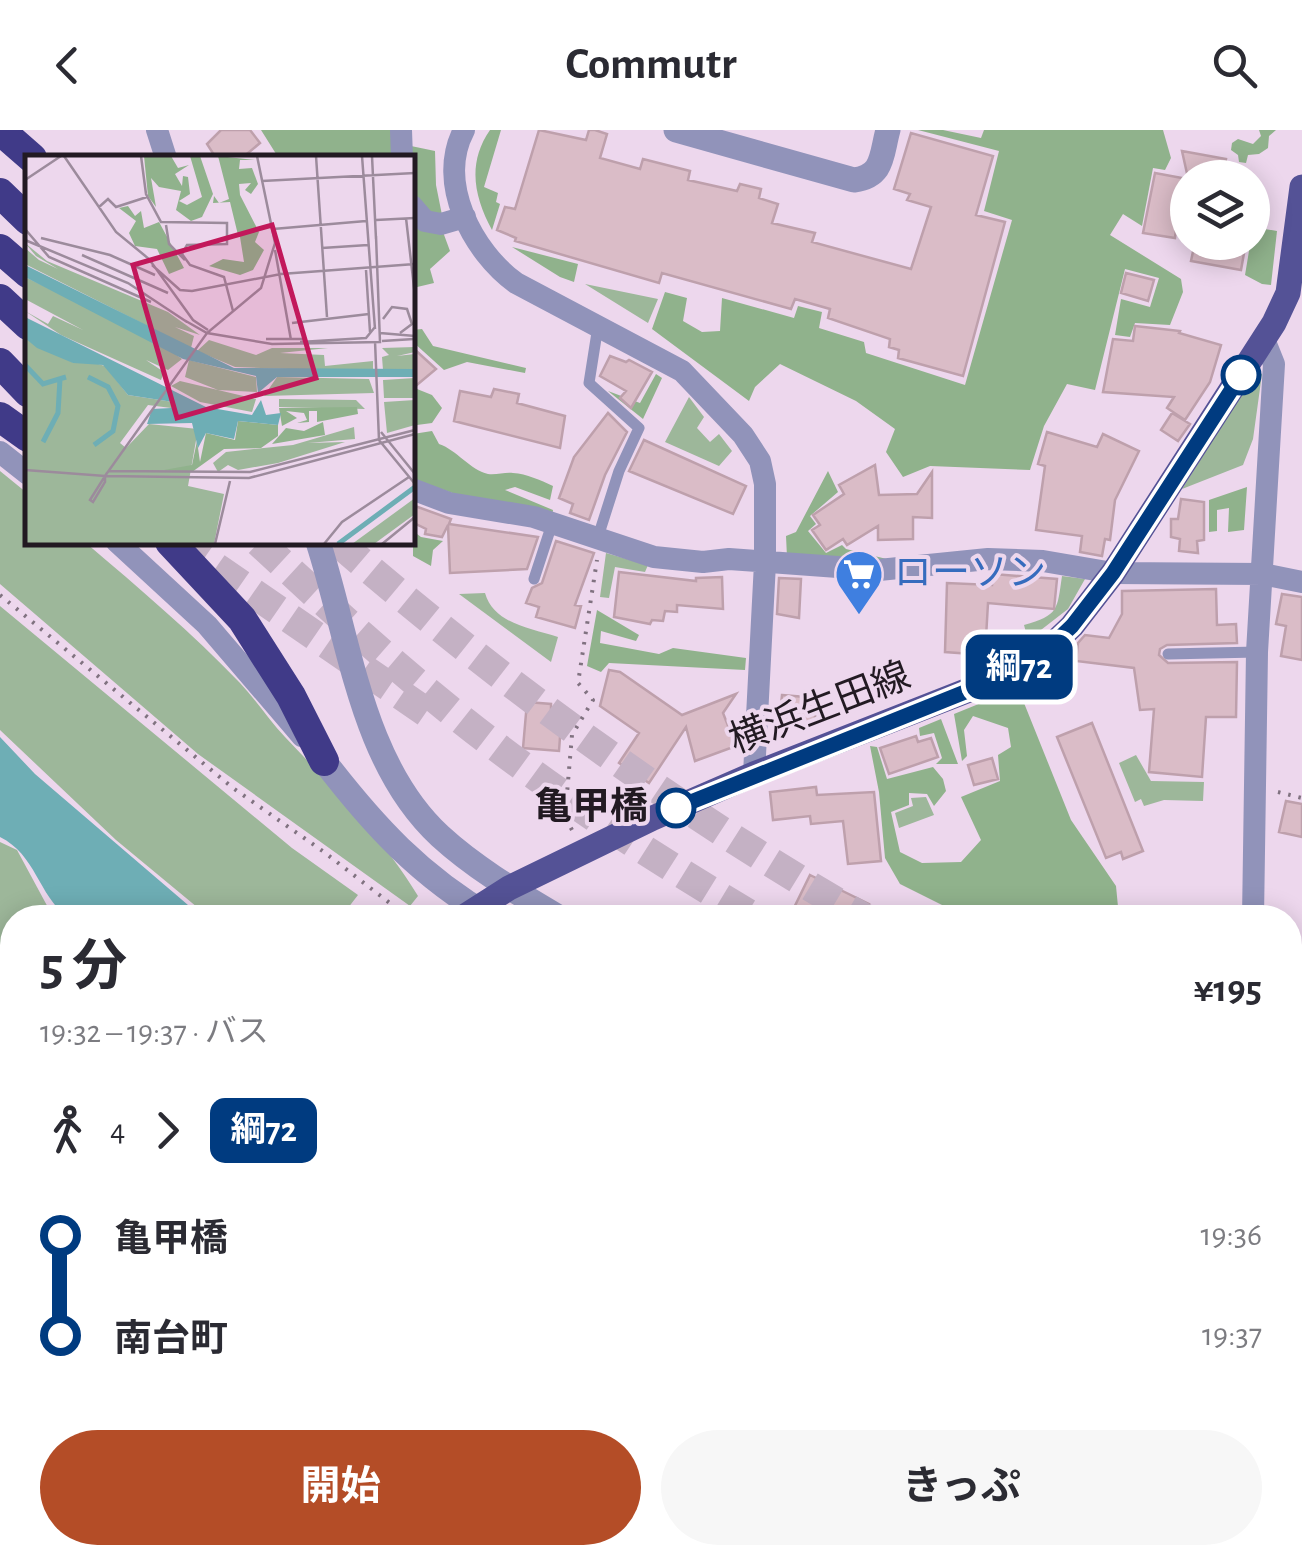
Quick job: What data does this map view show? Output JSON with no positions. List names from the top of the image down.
{
  "streets": {
    "main road": ["横浜生田線"]
  },
  "places": {
    "supermarket": ["ローソン"],
    "other": ["亀甲橋"]
  },
  "lines": ["bus line 綱72"],
  "page": {
    "header": "Commutr",
    "on_map": "綱72",
    "heading": ["5 分", "19:32 – 19:37 · バス", "¥195"],
    "legs": ["4", "綱72"],
    "list": [
      {
        "name": "亀甲橋",
        "value": "19:36"
      },
      {
        "name": "南台町",
        "value": "19:37"
      }
    ],
    "buttons": ["開始", "きっぷ"]
  }
}
